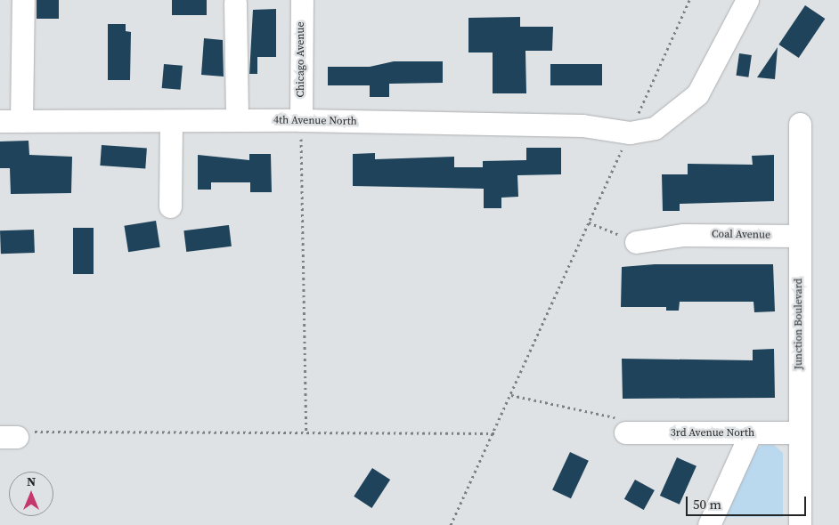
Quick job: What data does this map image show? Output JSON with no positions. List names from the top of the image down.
{
  "streets": {
    "street": [
      "Chicago Avenue",
      "4th Avenue North",
      "Coal Avenue",
      "Junction Boulevard",
      "3rd Avenue North"
    ]
  },
  "crossings": [
    ["Chicago Avenue", "4th Avenue North"],
    ["Coal Avenue", "Junction Boulevard"],
    ["Junction Boulevard", "3rd Avenue North"]
  ],
  "scale_bar": "50 m",
  "north": "top"
}
